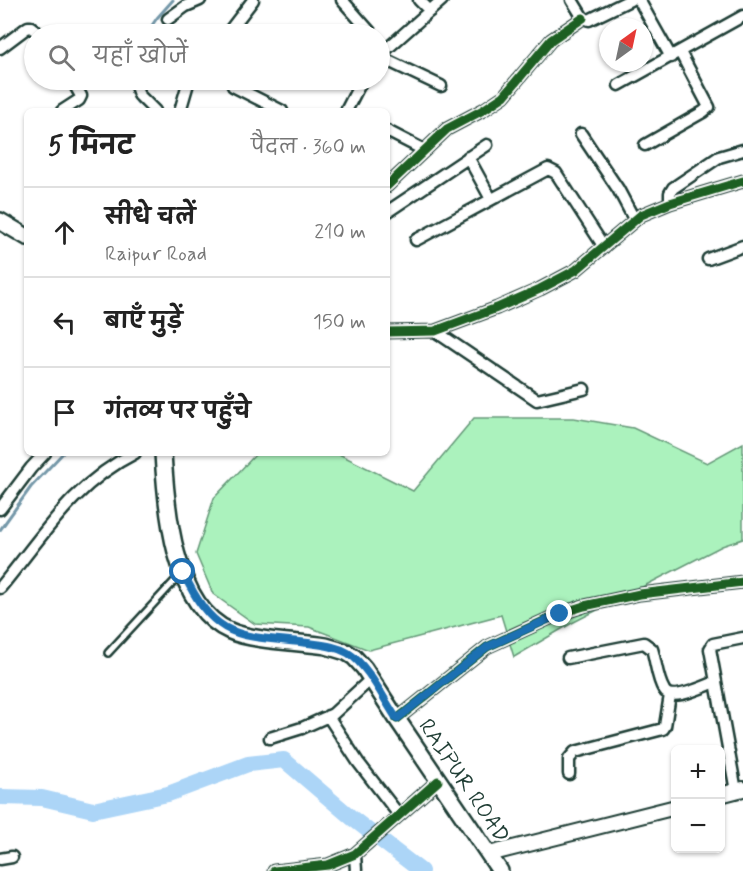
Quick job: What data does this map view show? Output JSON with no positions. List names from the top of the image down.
{
  "streets": {
    "main road": ["RAIPUR ROAD"]
  },
  "north": "top right",
  "page": {
    "search": "यहाँ खोजें",
    "heading": ["5 मिनट", "पैदल · 360 m"],
    "list": [
      ["सीधे चलें", "Raipur Road", "210 m"],
      ["बाएँ मुड़ें", "150 m"],
      "गंतव्य पर पहुँचे"
    ],
    "map_buttons": ["+", "−"]
  }
}
